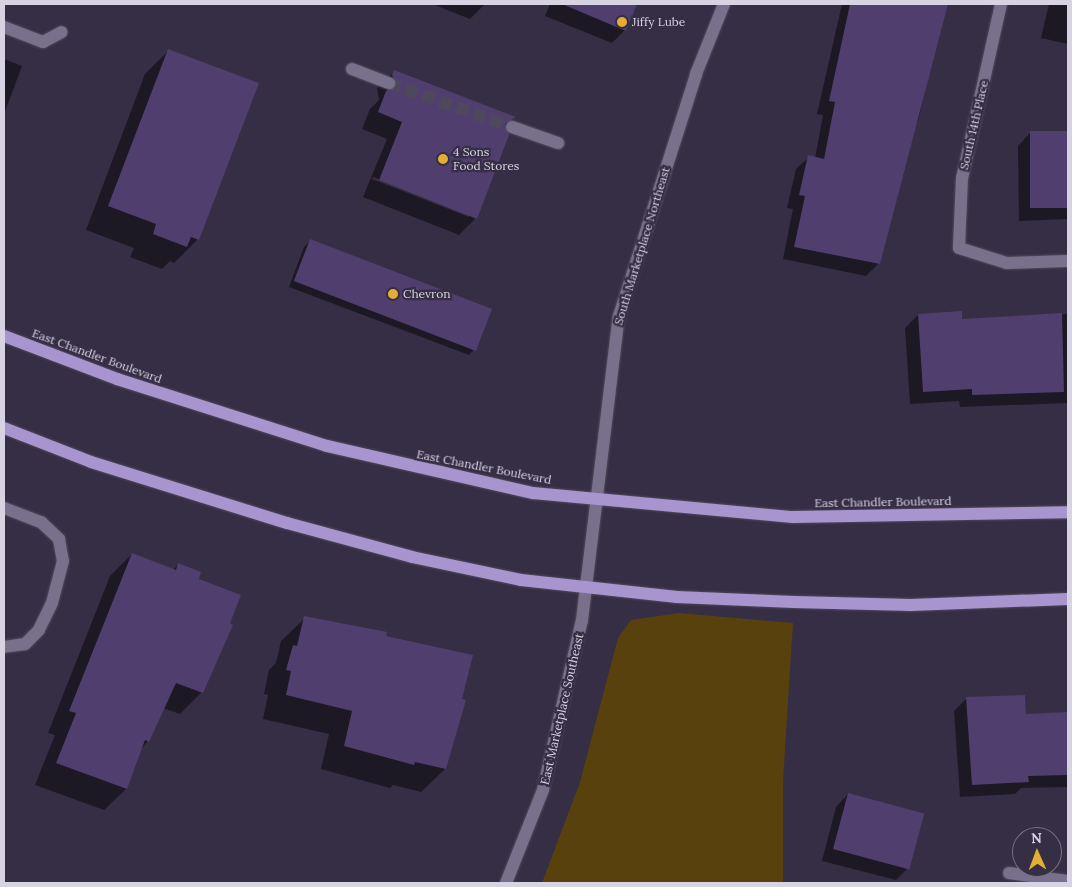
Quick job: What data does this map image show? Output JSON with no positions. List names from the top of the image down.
{
  "streets": {
    "main road": ["East Chandler Boulevard"],
    "street": ["South 14th Place", "South Marketplace Northeast", "East Marketplace Southeast"]
  },
  "crossings": [
    ["South Marketplace Northeast", "East Chandler Boulevard"],
    ["South Marketplace Northeast", "East Marketplace Southeast"]
  ],
  "places": ["Jiffy Lube", "4 Sons Food Stores", "Chevron"],
  "north": "top"
}
